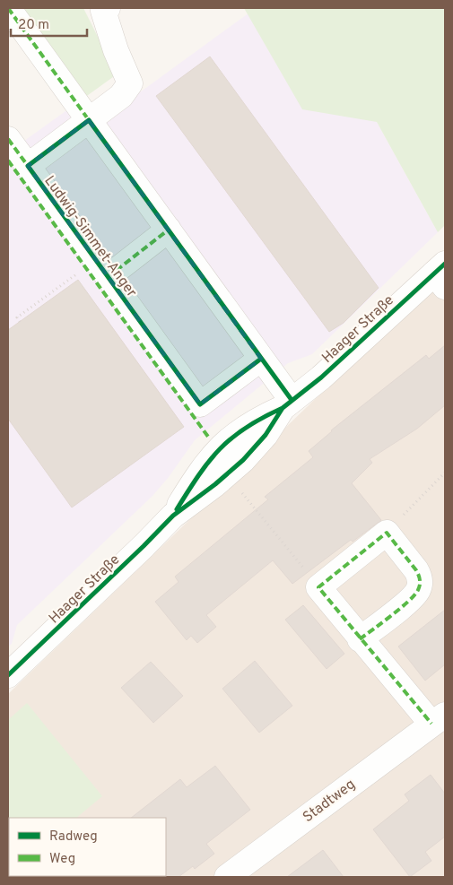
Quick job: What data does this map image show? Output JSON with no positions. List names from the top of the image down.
{
  "streets": {
    "street": ["Ludwig-Simmet-Anger", "Haager Straße", "Stadtweg"]
  },
  "legend": ["Radweg", "Weg"],
  "scale_bar": "20 m"
}
